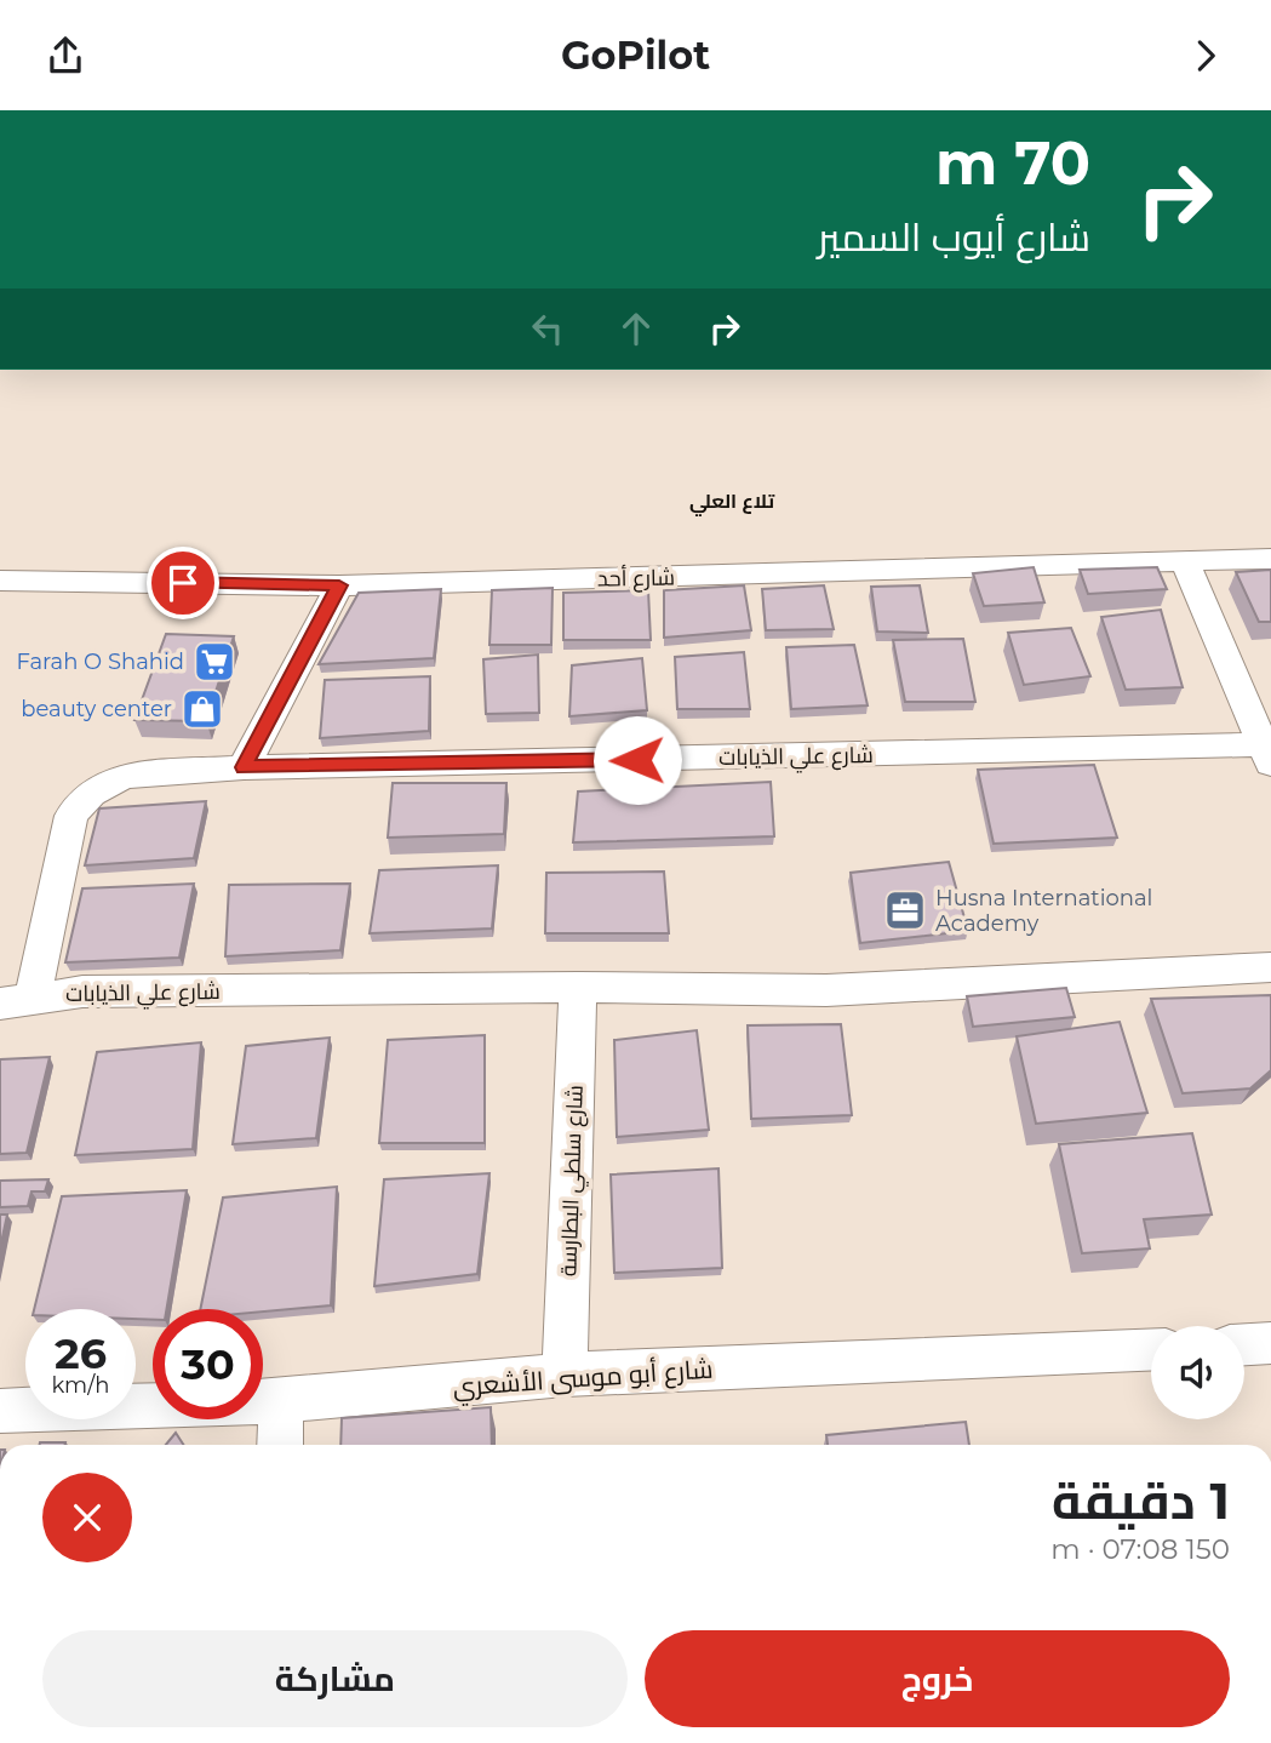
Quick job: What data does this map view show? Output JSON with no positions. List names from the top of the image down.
{
  "streets": {
    "street": [
      "شارع أحد",
      "شارع علي الذيابات",
      "شارع سلطي البطارسة",
      "شارع أبو موسى الأشعري"
    ]
  },
  "crossings": [
    ["شارع علي الذيابات", "شارع سلطي البطارسة"],
    ["شارع سلطي البطارسة", "شارع أبو موسى الأشعري"]
  ],
  "districts": ["تلاع العلي"],
  "places": {
    "supermarket": ["Farah O Shahid"],
    "shop": ["beauty center"],
    "office": ["Husna International Academy"]
  },
  "page": {
    "header": "GoPilot",
    "turn": ["70 m", "شارع أيوب السمير"],
    "speed": "26 km/h",
    "limit": "30",
    "heading": ["1 دقيقة", "150 m · 07:08"],
    "buttons": ["خروج", "مشاركة"]
  }
}
